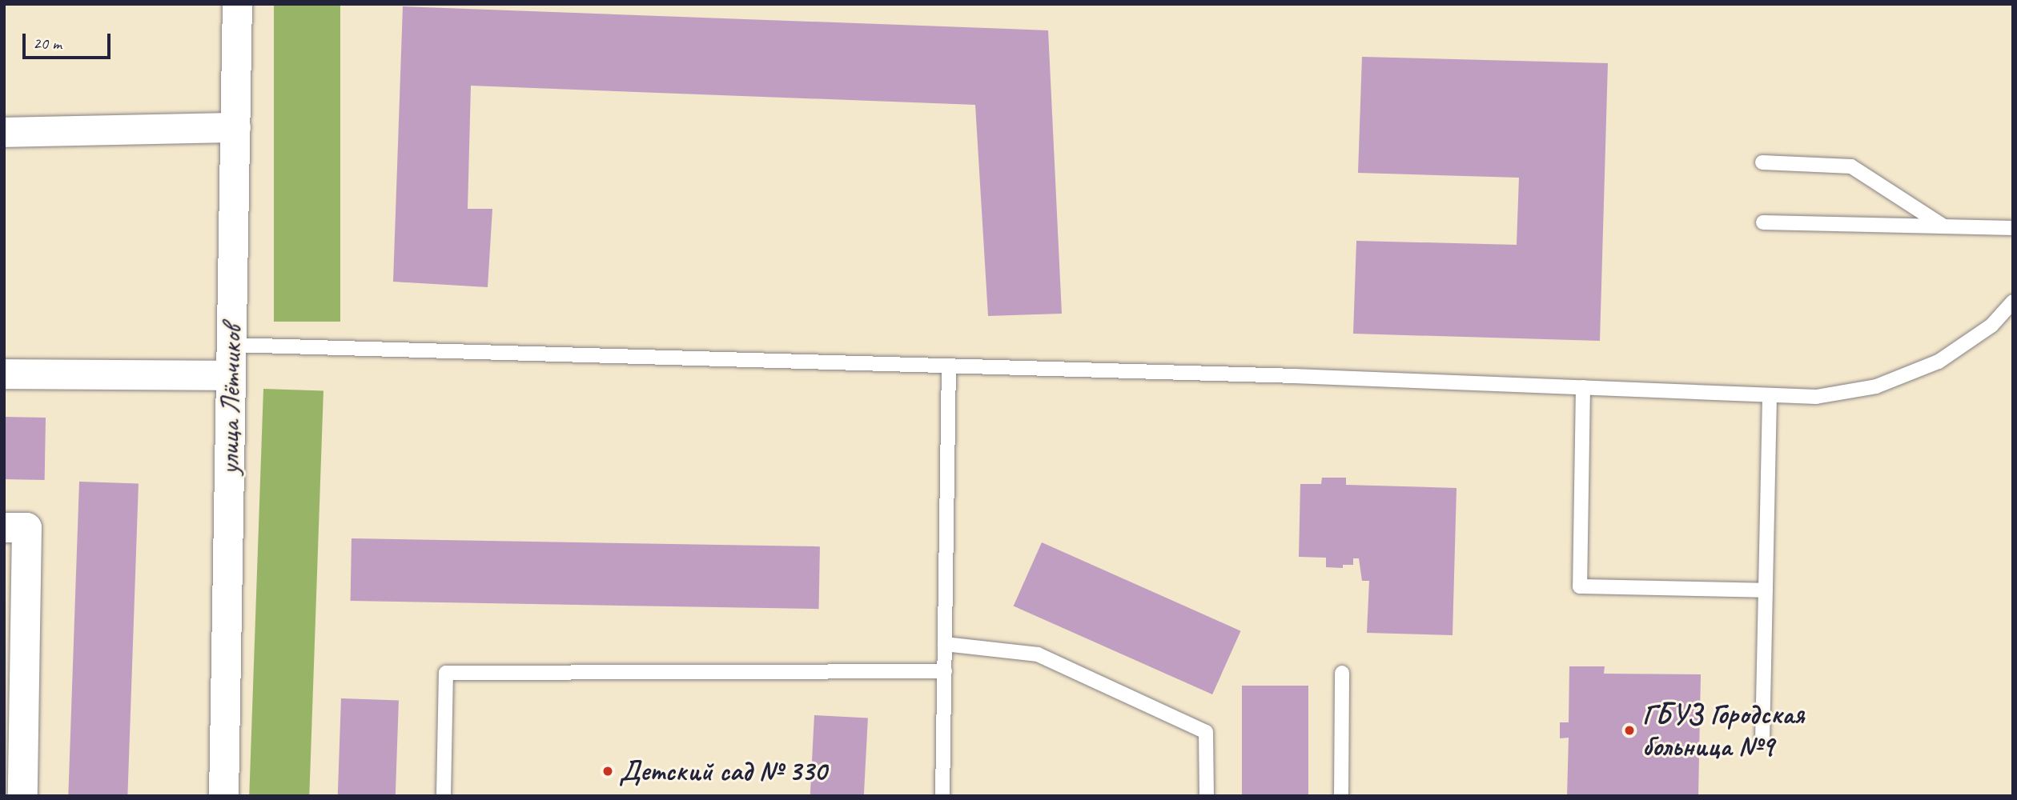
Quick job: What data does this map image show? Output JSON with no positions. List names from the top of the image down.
{
  "streets": {
    "street": ["улица Лётчиков"]
  },
  "places": ["ГБУЗ Городская больница №9", "Детский сад № 330"],
  "scale_bar": "20 m"
}
